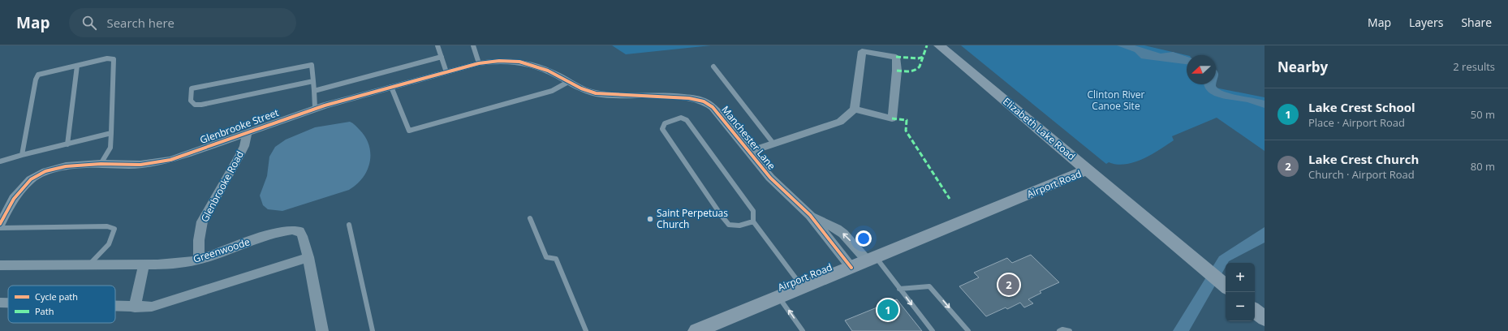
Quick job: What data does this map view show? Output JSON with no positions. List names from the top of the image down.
{
  "streets": {
    "street": [
      "Glenbrooke Street",
      "Elizabeth Lake Road",
      "Manchester Lane",
      "Airport Road",
      "Glenbrooke Road",
      "Greenwoode"
    ]
  },
  "crossings": [
    ["Glenbrooke Street", "Manchester Lane"],
    ["Glenbrooke Street", "Glenbrooke Road"],
    ["Elizabeth Lake Road", "Airport Road"],
    ["Manchester Lane", "Airport Road"],
    ["Glenbrooke Road", "Greenwoode"]
  ],
  "parks": ["Clinton River Canoe Site"],
  "places": ["Saint Perpetuas Church"],
  "legend": ["Cycle path", "Path"],
  "north": "left",
  "page": {
    "header": "Map",
    "search": "Search here",
    "nav": ["Map", "Layers", "Share"],
    "heading": ["Nearby", "2 results"],
    "list": [
      {
        "mark": "1",
        "name": "Lake Crest School",
        "note": "Place · Airport Road",
        "value": "50 m"
      },
      {
        "mark": "2",
        "name": "Lake Crest Church",
        "note": "Church · Airport Road",
        "value": "80 m"
      }
    ],
    "map_buttons": ["+", "−"],
    "pins": ["2", "1"]
  }
}
